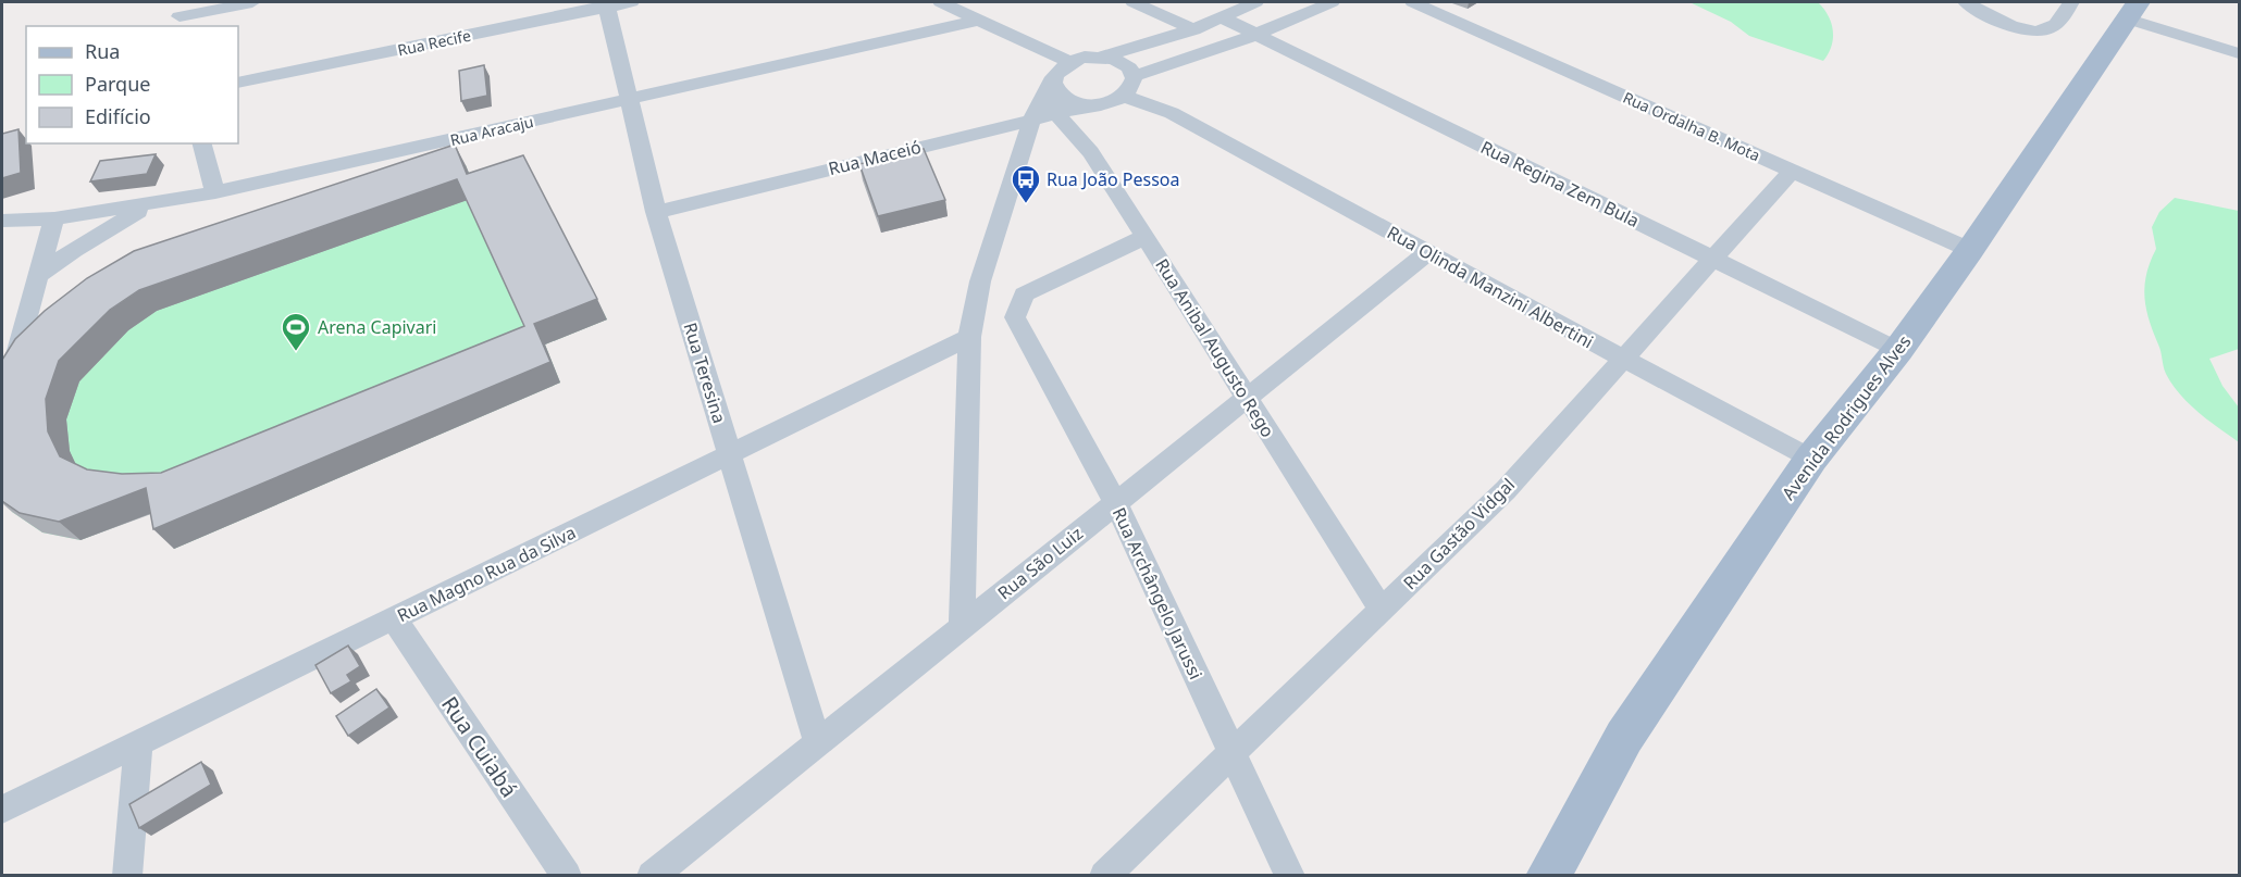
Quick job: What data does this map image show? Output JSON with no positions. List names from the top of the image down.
{
  "streets": {
    "main road": ["Avenida Rodrigues Alves"],
    "street": [
      "Rua Recife",
      "Rua Ordalha B. Mota",
      "Rua Aracaju",
      "Rua Maceió",
      "Rua Regina Zem Bula",
      "Rua Olinda Manzini Albertini",
      "Rua Anibal Augusto Rego",
      "Rua Teresina",
      "Rua Gastão Vidgal",
      "Rua São Luiz",
      "Rua Magno Rua da Silva",
      "Rua Archângelo Jarussi",
      "Rua Cuiabá"
    ]
  },
  "crossings": [
    ["Rua Recife", "Rua Teresina"],
    ["Rua Ordalha B. Mota", "Avenida Rodrigues Alves"],
    ["Rua Ordalha B. Mota", "Rua Gastão Vidgal"],
    ["Rua Aracaju", "Rua Teresina"],
    ["Rua Maceió", "Rua Olinda Manzini Albertini"],
    ["Rua Maceió", "Rua Anibal Augusto Rego"],
    ["Rua Maceió", "Rua Teresina"],
    ["Rua Regina Zem Bula", "Avenida Rodrigues Alves"],
    ["Rua Regina Zem Bula", "Rua Gastão Vidgal"],
    ["Rua Olinda Manzini Albertini", "Avenida Rodrigues Alves"],
    ["Rua Olinda Manzini Albertini", "Rua Gastão Vidgal"],
    ["Rua Olinda Manzini Albertini", "Rua São Luiz"],
    ["Rua Anibal Augusto Rego", "Rua Gastão Vidgal"],
    ["Rua Anibal Augusto Rego", "Rua São Luiz"],
    ["Rua Anibal Augusto Rego", "Rua Archângelo Jarussi"],
    ["Rua Teresina", "Rua São Luiz"],
    ["Rua Teresina", "Rua Magno Rua da Silva"],
    ["Rua Gastão Vidgal", "Rua Archângelo Jarussi"],
    ["Rua São Luiz", "Rua Archângelo Jarussi"],
    ["Rua Magno Rua da Silva", "Rua Cuiabá"]
  ],
  "places": {
    "bus stop": ["Rua João Pessoa"],
    "sports": ["Arena Capivari"]
  },
  "legend": ["Rua", "Parque", "Edifício"]
}
